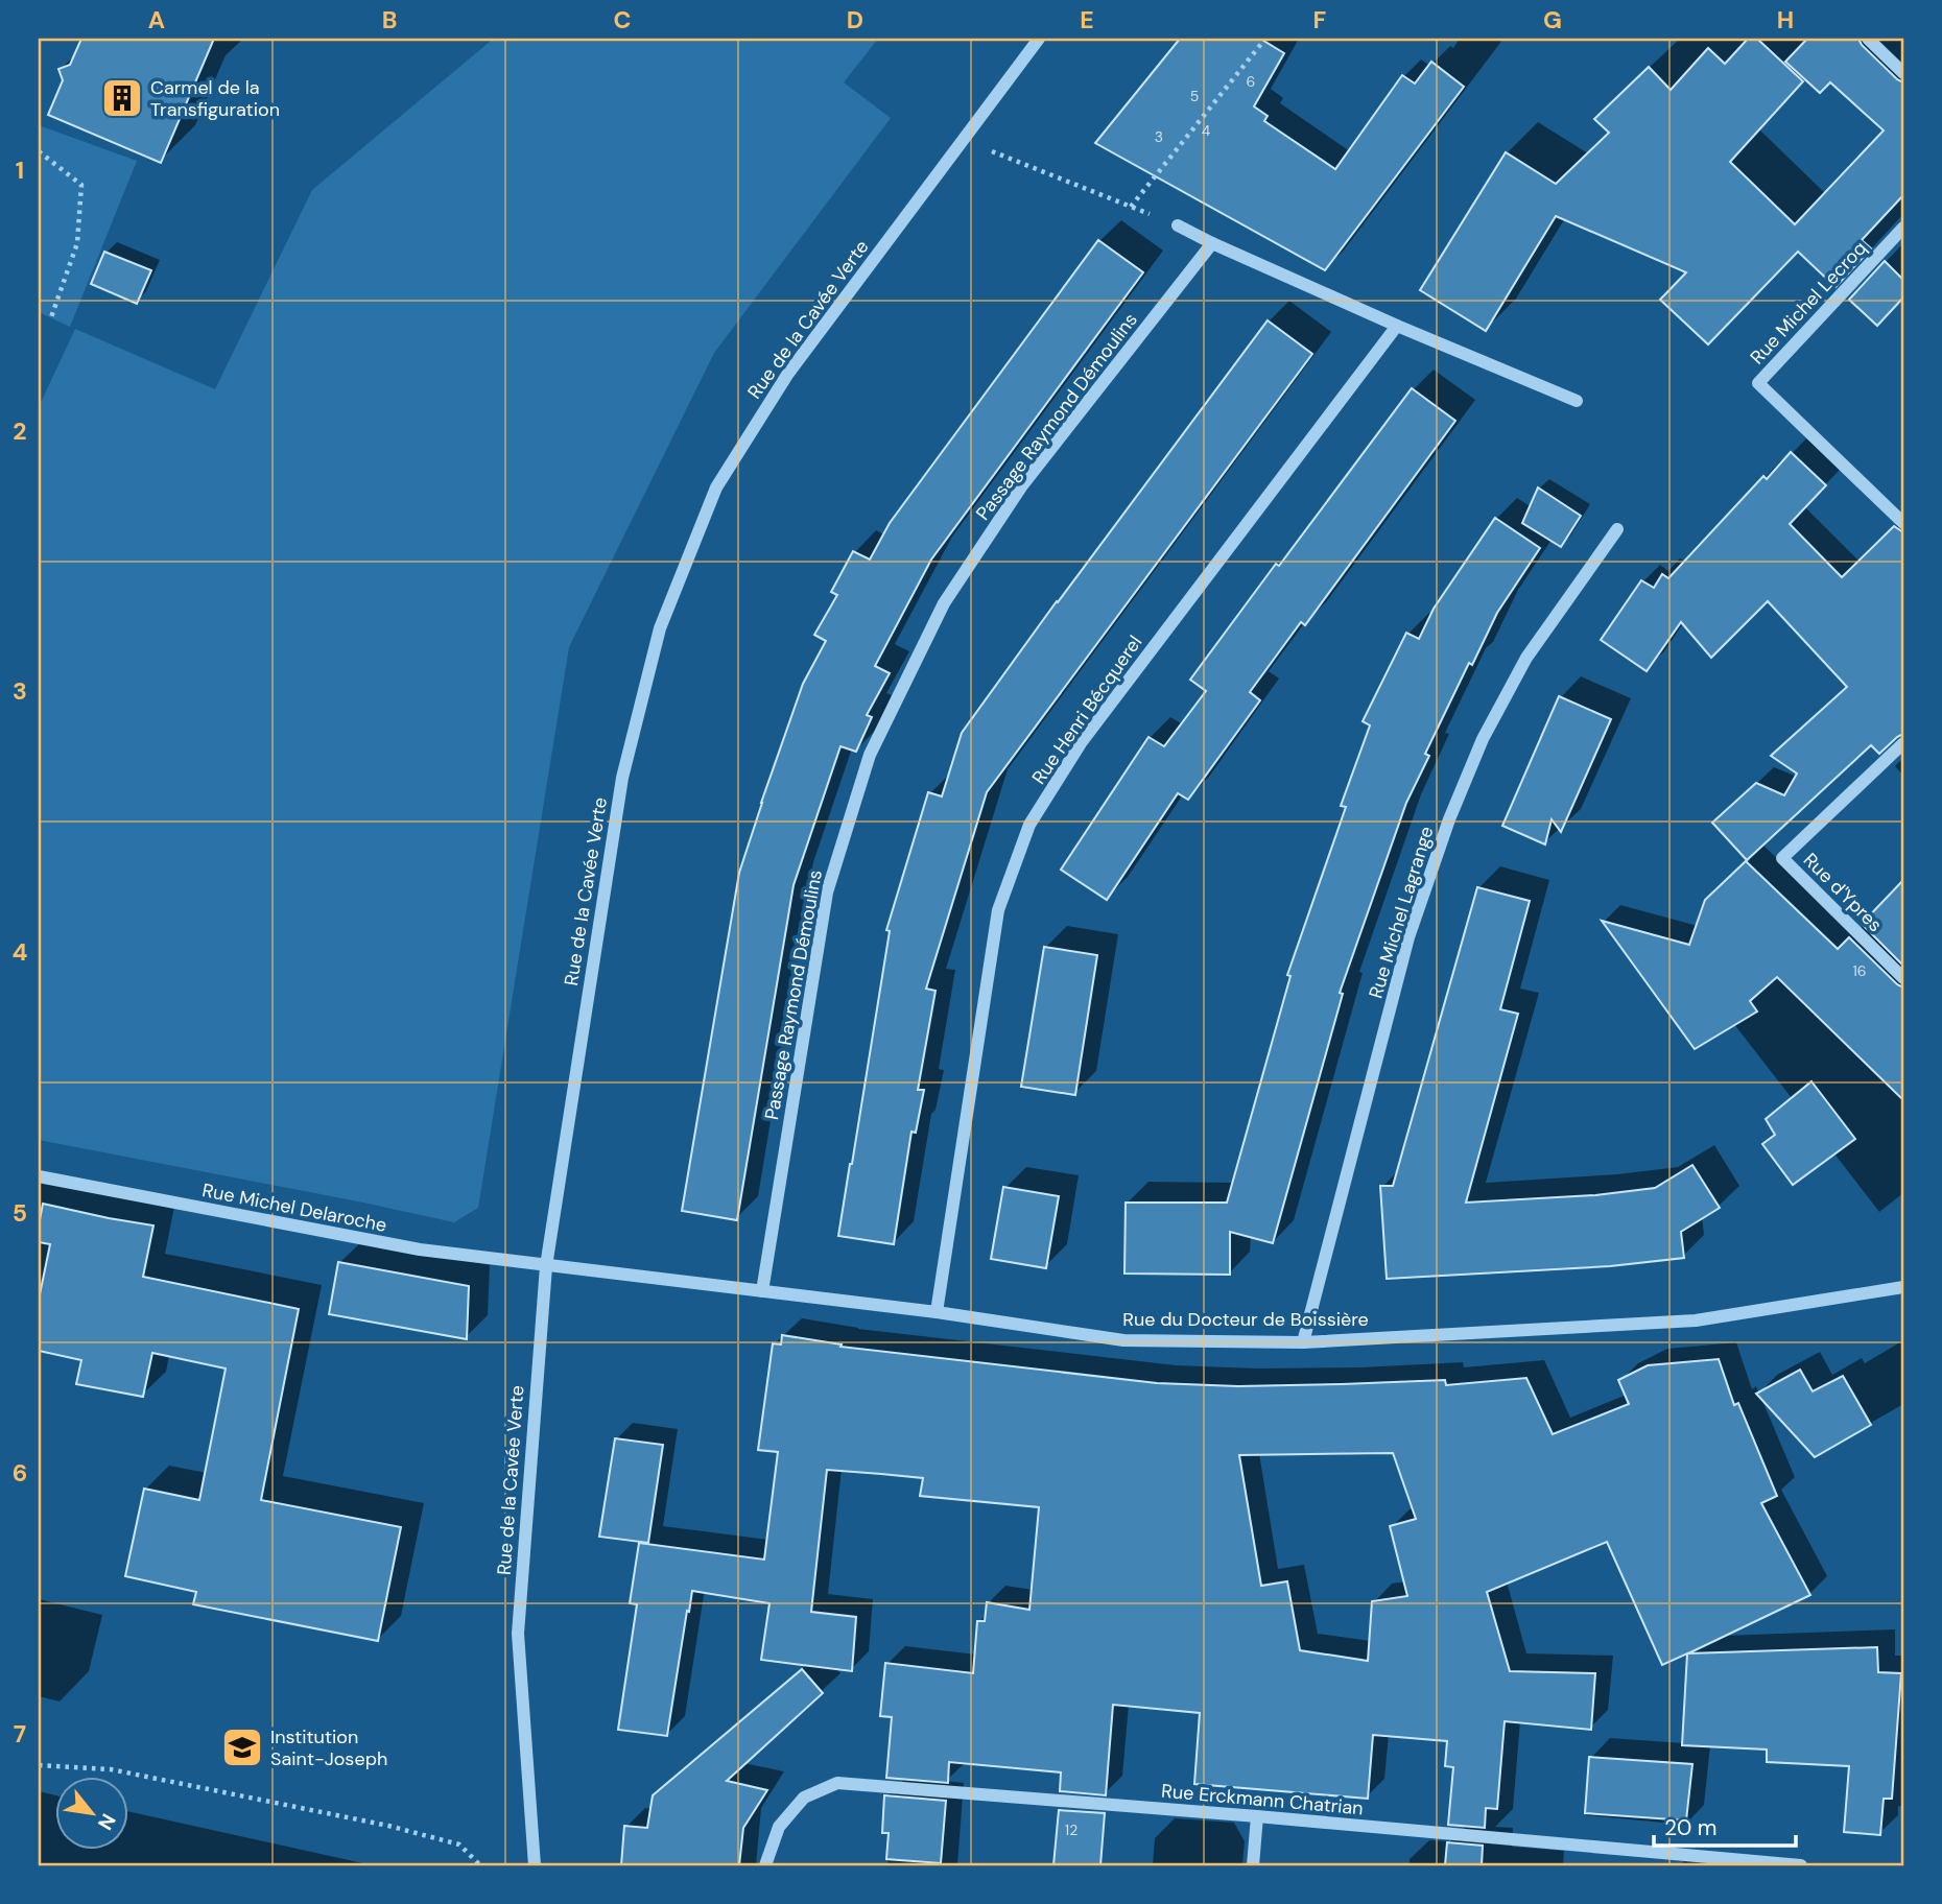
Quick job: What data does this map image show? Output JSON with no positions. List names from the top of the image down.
{
  "streets": {
    "street": [
      "Rue Michel Lecroq",
      "Rue de la Cavée Verte",
      "Passage Raymond Démoulins",
      "Rue Henri Bécquerel",
      "Rue d'Ypres",
      "Rue Michel Lagrange",
      "Rue Michel Delaroche",
      "Rue du Docteur de Boissière",
      "Rue Erckmann Chatrian"
    ]
  },
  "crossings": [
    ["Rue de la Cavée Verte", "Rue Michel Delaroche"],
    ["Rue de la Cavée Verte", "Rue du Docteur de Boissière"],
    ["Passage Raymond Démoulins", "Rue du Docteur de Boissière"],
    ["Rue Henri Bécquerel", "Rue du Docteur de Boissière"],
    ["Rue Michel Lagrange", "Rue du Docteur de Boissière"],
    ["Rue Michel Delaroche", "Rue du Docteur de Boissière"]
  ],
  "places": {
    "building": ["Carmel de la Transfiguration"],
    "school or university": ["Institution Saint-Joseph"]
  },
  "house_numbers": [
    "6",
    "5",
    "4",
    "3",
    "16",
    "12"
  ],
  "scale_bar": "20 m",
  "north": "bottom right",
  "grid": {
    "columns": [
      "A",
      "B",
      "C",
      "D",
      "E",
      "F",
      "G",
      "H"
    ],
    "rows": [
      "1",
      "2",
      "3",
      "4",
      "5",
      "6",
      "7"
    ]
  }
}
